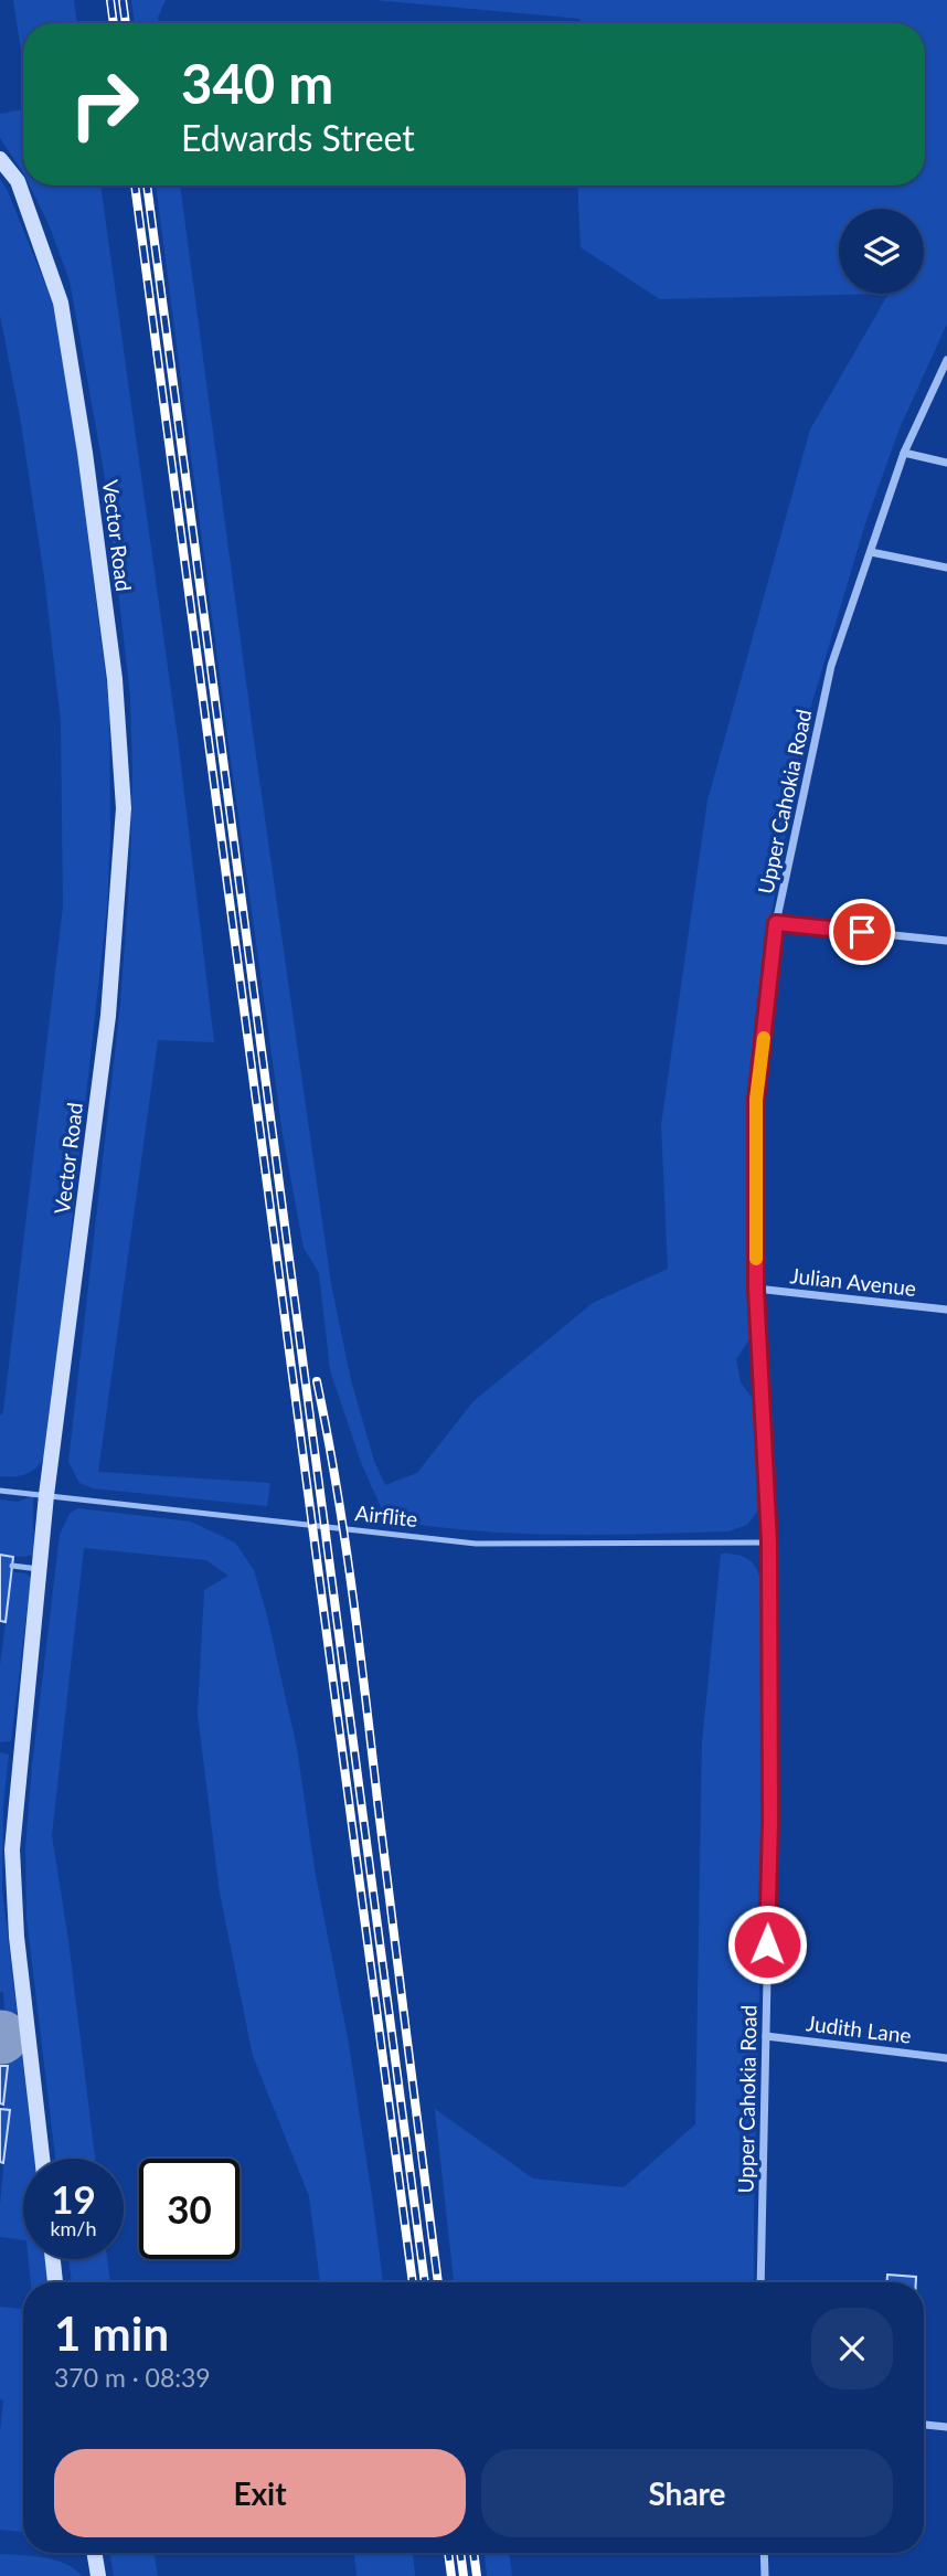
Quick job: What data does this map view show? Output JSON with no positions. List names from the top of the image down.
{
  "streets": {
    "street": [
      "Vector Road",
      "Upper Cahokia Road",
      "Julian Avenue",
      "Judith Lane"
    ],
    "lane": ["Airflite"]
  },
  "crossings": [
    ["Vector Road", "Airflite"],
    ["Upper Cahokia Road", "Julian Avenue"],
    ["Upper Cahokia Road", "Airflite"],
    ["Upper Cahokia Road", "Judith Lane"]
  ],
  "page": {
    "turn": ["340 m", "Edwards Street"],
    "speed": "19 km/h",
    "limit": "30",
    "heading": ["1 min", "370 m · 08:39"],
    "buttons": ["Exit", "Share"]
  }
}
